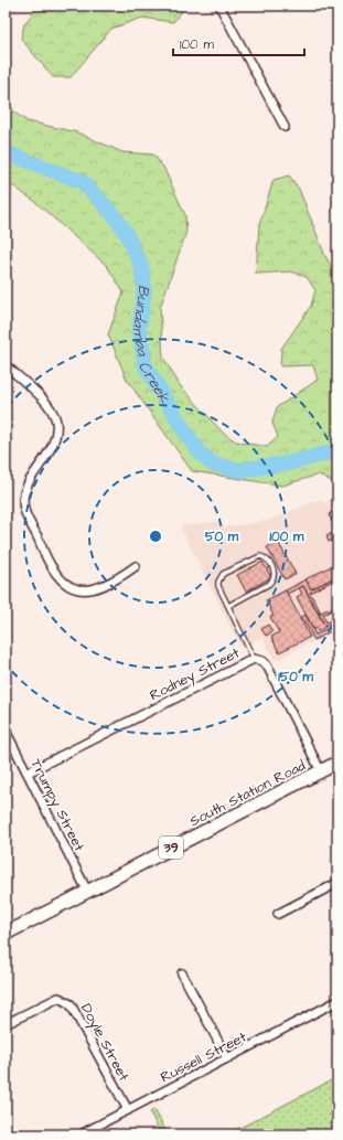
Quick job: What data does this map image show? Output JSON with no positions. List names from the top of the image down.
{
  "streets": {
    "main road": ["South Station Road", "39"],
    "street": [
      "Rodney Street",
      "Trumpy Street",
      "Doyle Street",
      "Russell Street"
    ]
  },
  "crossings": [
    ["Rodney Street", "South Station Road"],
    ["Rodney Street", "Trumpy Street"],
    ["South Station Road", "Trumpy Street"],
    ["Doyle Street", "Russell Street"]
  ],
  "water": ["Bundamba Creek"],
  "scale_bar": "100 m",
  "rings": ["50 m", "100 m", "150 m"]
}
